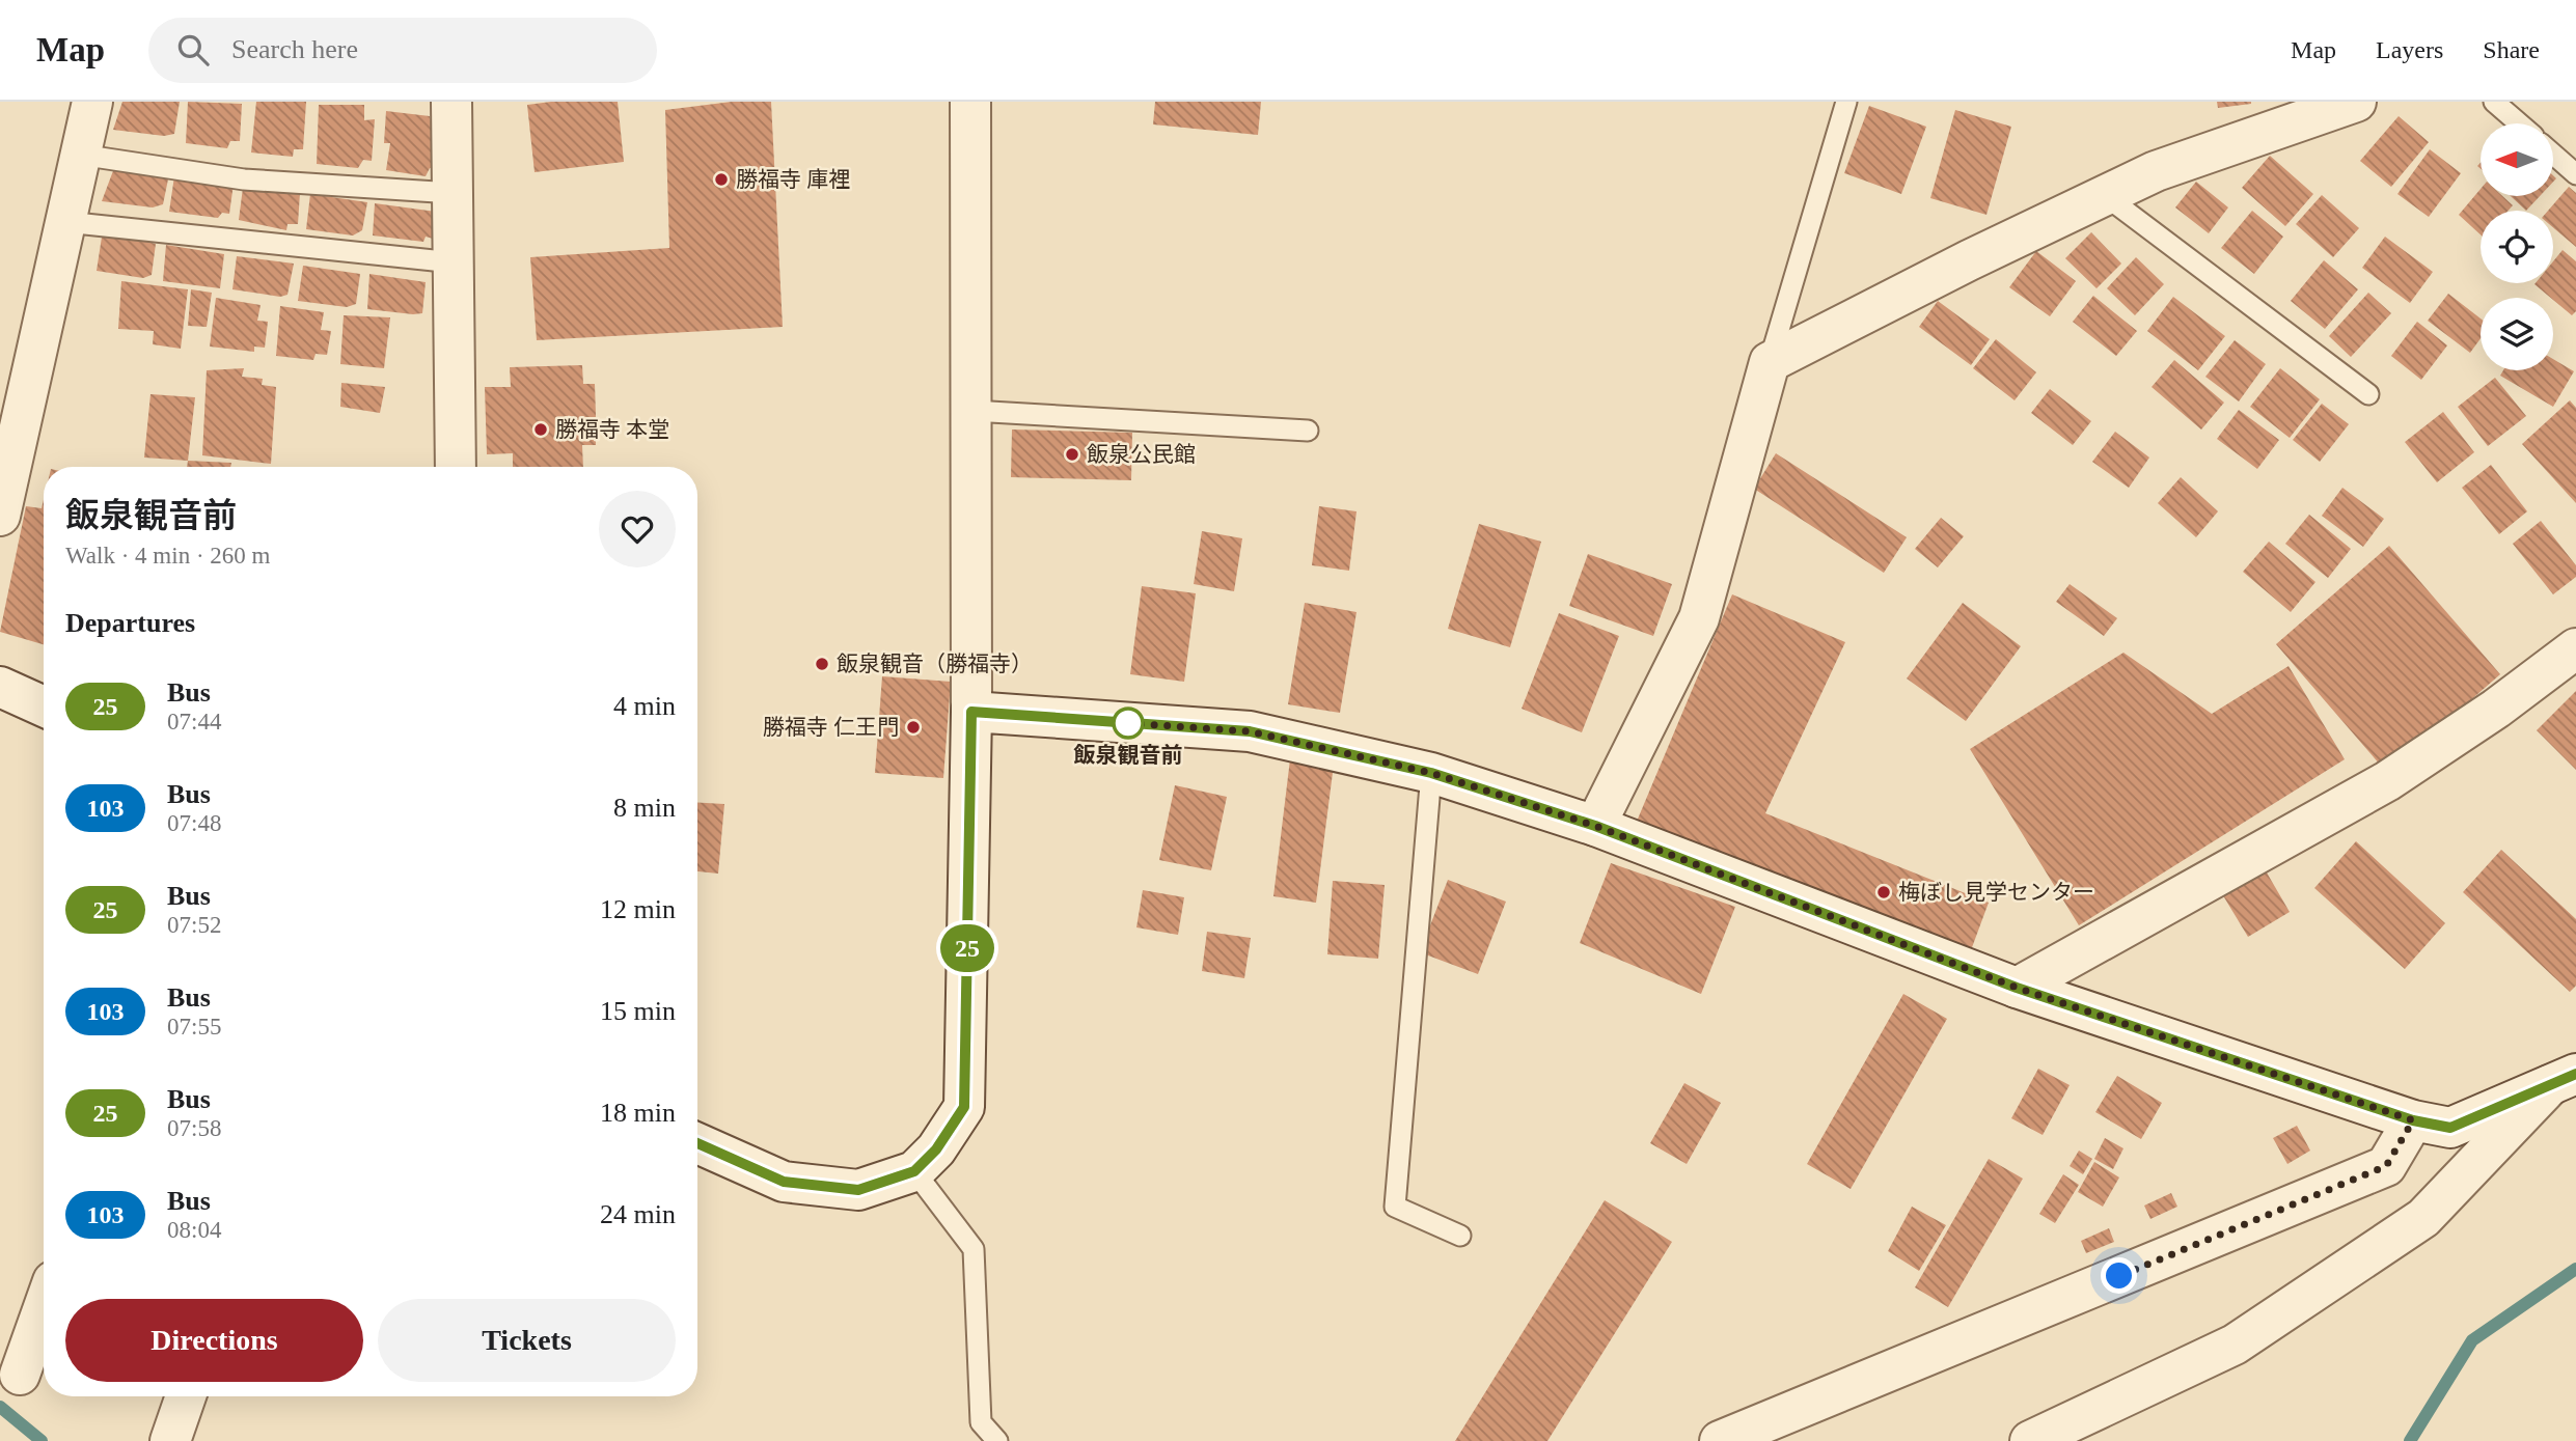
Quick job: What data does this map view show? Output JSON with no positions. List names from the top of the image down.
{
  "places": [
    "勝福寺 庫裡",
    "勝福寺 本堂",
    "飯泉公民館",
    "飯泉観音（勝福寺）",
    "飯泉観音前",
    "勝福寺 仁王門",
    "梅ぼし見学センター"
  ],
  "lines": ["bus line 25"],
  "north": "left",
  "page": {
    "header": "Map",
    "search": "Search here",
    "nav": ["Map", "Layers", "Share"],
    "on_map": "25",
    "heading": [
      ["飯泉観音前", "Walk · 4 min · 260 m"],
      "Departures"
    ],
    "list": [
      {
        "mark": "25",
        "name": "Bus",
        "note": "07:44",
        "value": "4 min"
      },
      {
        "mark": "103",
        "name": "Bus",
        "note": "07:48",
        "value": "8 min"
      },
      {
        "mark": "25",
        "name": "Bus",
        "note": "07:52",
        "value": "12 min"
      },
      {
        "mark": "103",
        "name": "Bus",
        "note": "07:55",
        "value": "15 min"
      },
      {
        "mark": "25",
        "name": "Bus",
        "note": "07:58",
        "value": "18 min"
      },
      {
        "mark": "103",
        "name": "Bus",
        "note": "08:04",
        "value": "24 min"
      }
    ],
    "buttons": ["Directions", "Tickets"]
  }
}
